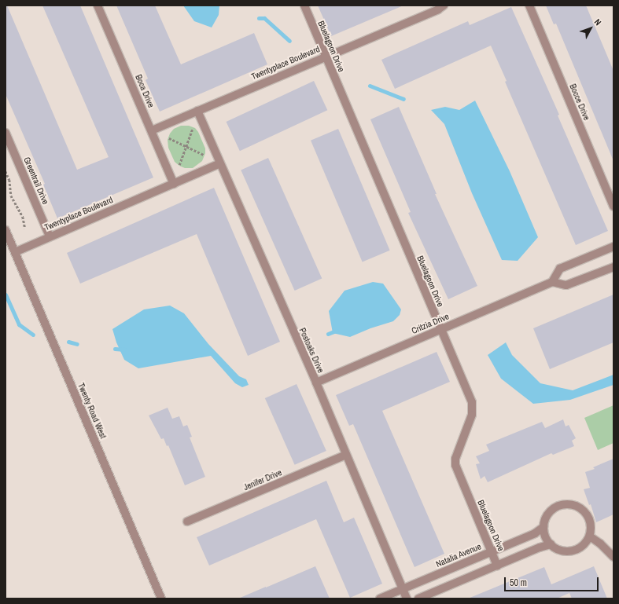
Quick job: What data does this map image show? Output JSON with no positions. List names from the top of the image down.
{
  "streets": {
    "street": [
      "Bluelagoon Drive",
      "Twentyplace Boulevard",
      "Boca Drive",
      "Bocce Drive",
      "Greentrail Drive",
      "Critzia Drive",
      "Postoaks Drive",
      "Twenty Road West",
      "Jenifer Drive",
      "Natalia Avenue"
    ]
  },
  "crossings": [
    ["Bluelagoon Drive", "Twentyplace Boulevard"],
    ["Bluelagoon Drive", "Critzia Drive"],
    ["Bluelagoon Drive", "Natalia Avenue"],
    ["Twentyplace Boulevard", "Boca Drive"],
    ["Twentyplace Boulevard", "Greentrail Drive"],
    ["Twentyplace Boulevard", "Postoaks Drive"],
    ["Twentyplace Boulevard", "Twenty Road West"],
    ["Critzia Drive", "Postoaks Drive"],
    ["Postoaks Drive", "Jenifer Drive"],
    ["Postoaks Drive", "Natalia Avenue"]
  ],
  "scale_bar": "50 m",
  "north": "top right"
}
